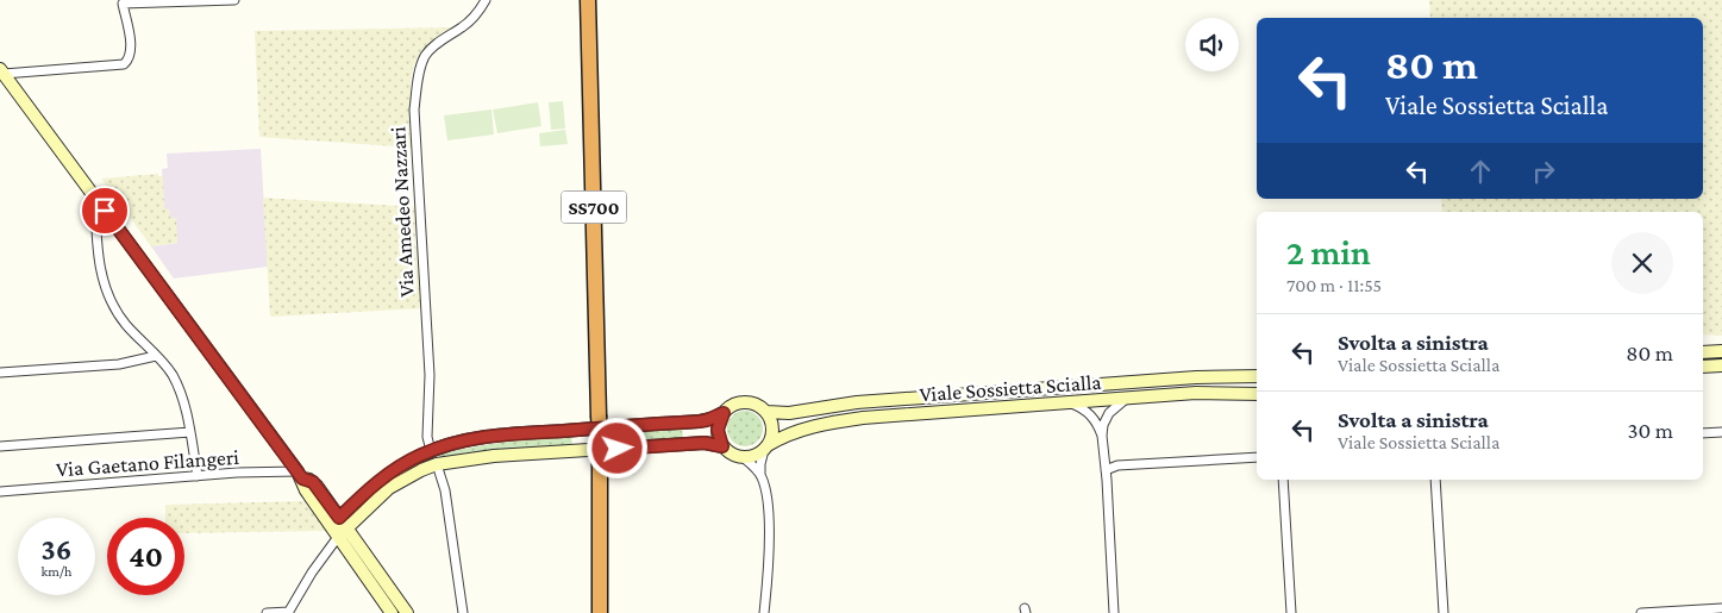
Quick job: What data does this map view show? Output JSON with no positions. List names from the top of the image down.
{
  "streets": {
    "highway": ["SS700"],
    "street": ["Via Amedeo Nazzari", "Viale Sossietta Scialla", "Via Gaetano Filangeri"]
  },
  "crossings": [
    ["Via Amedeo Nazzari", "Viale Sossietta Scialla"]
  ],
  "page": {
    "turn": ["80 m", "Viale Sossietta Scialla"],
    "heading": ["2 min", "700 m · 11:55"],
    "list": [
      {
        "name": "Svolta a sinistra",
        "note": "Viale Sossietta Scialla",
        "value": "80 m"
      },
      {
        "name": "Svolta a sinistra",
        "note": "Viale Sossietta Scialla",
        "value": "30 m"
      }
    ],
    "speed": "36 km/h",
    "limit": "40"
  }
}
